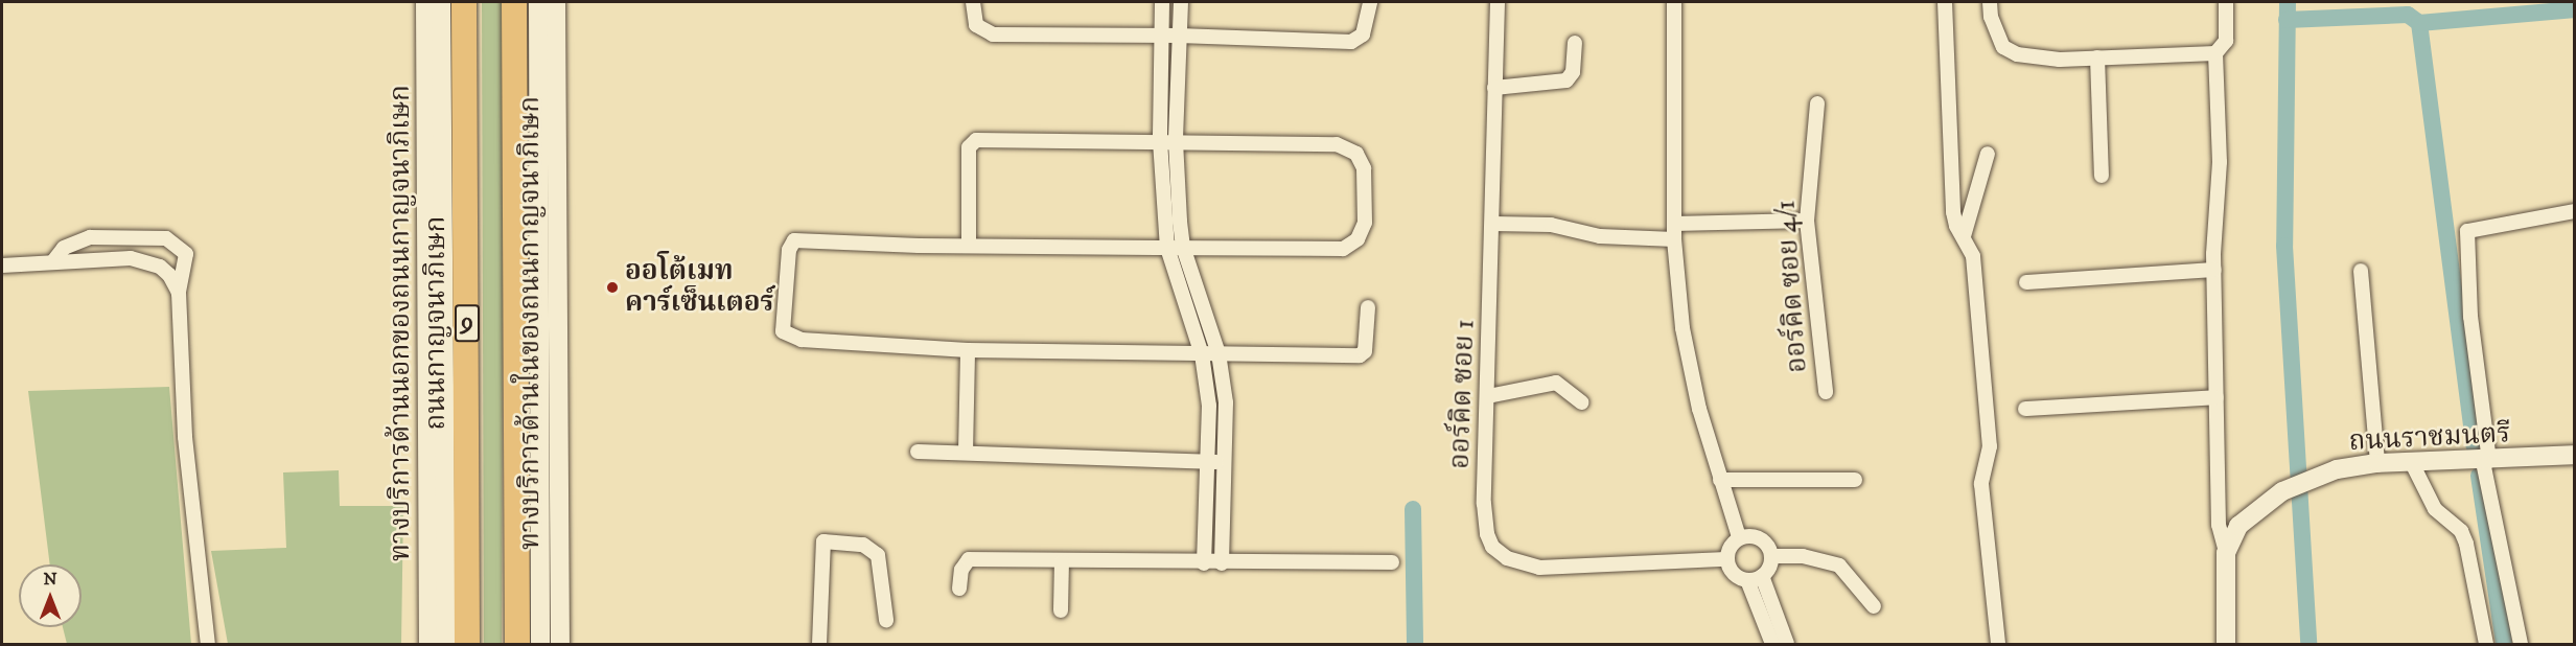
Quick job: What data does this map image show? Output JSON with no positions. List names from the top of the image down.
{
  "streets": {
    "highway": ["ถนนกาญจนาภิเษก", "9"],
    "main road": ["ทางบริการด้านนอกของถนนกาญจนาภิเษก", "ทางบริการด้านในของถนนกาญจนาภิเษก", "ถนนราชมนตรี"],
    "street": ["ออร์คิด ซอย 4/1", "ออร์คิด ซอย 1"]
  },
  "places": ["ออโต้เมท คาร์เซ็นเตอร์"],
  "north": "top"
}
